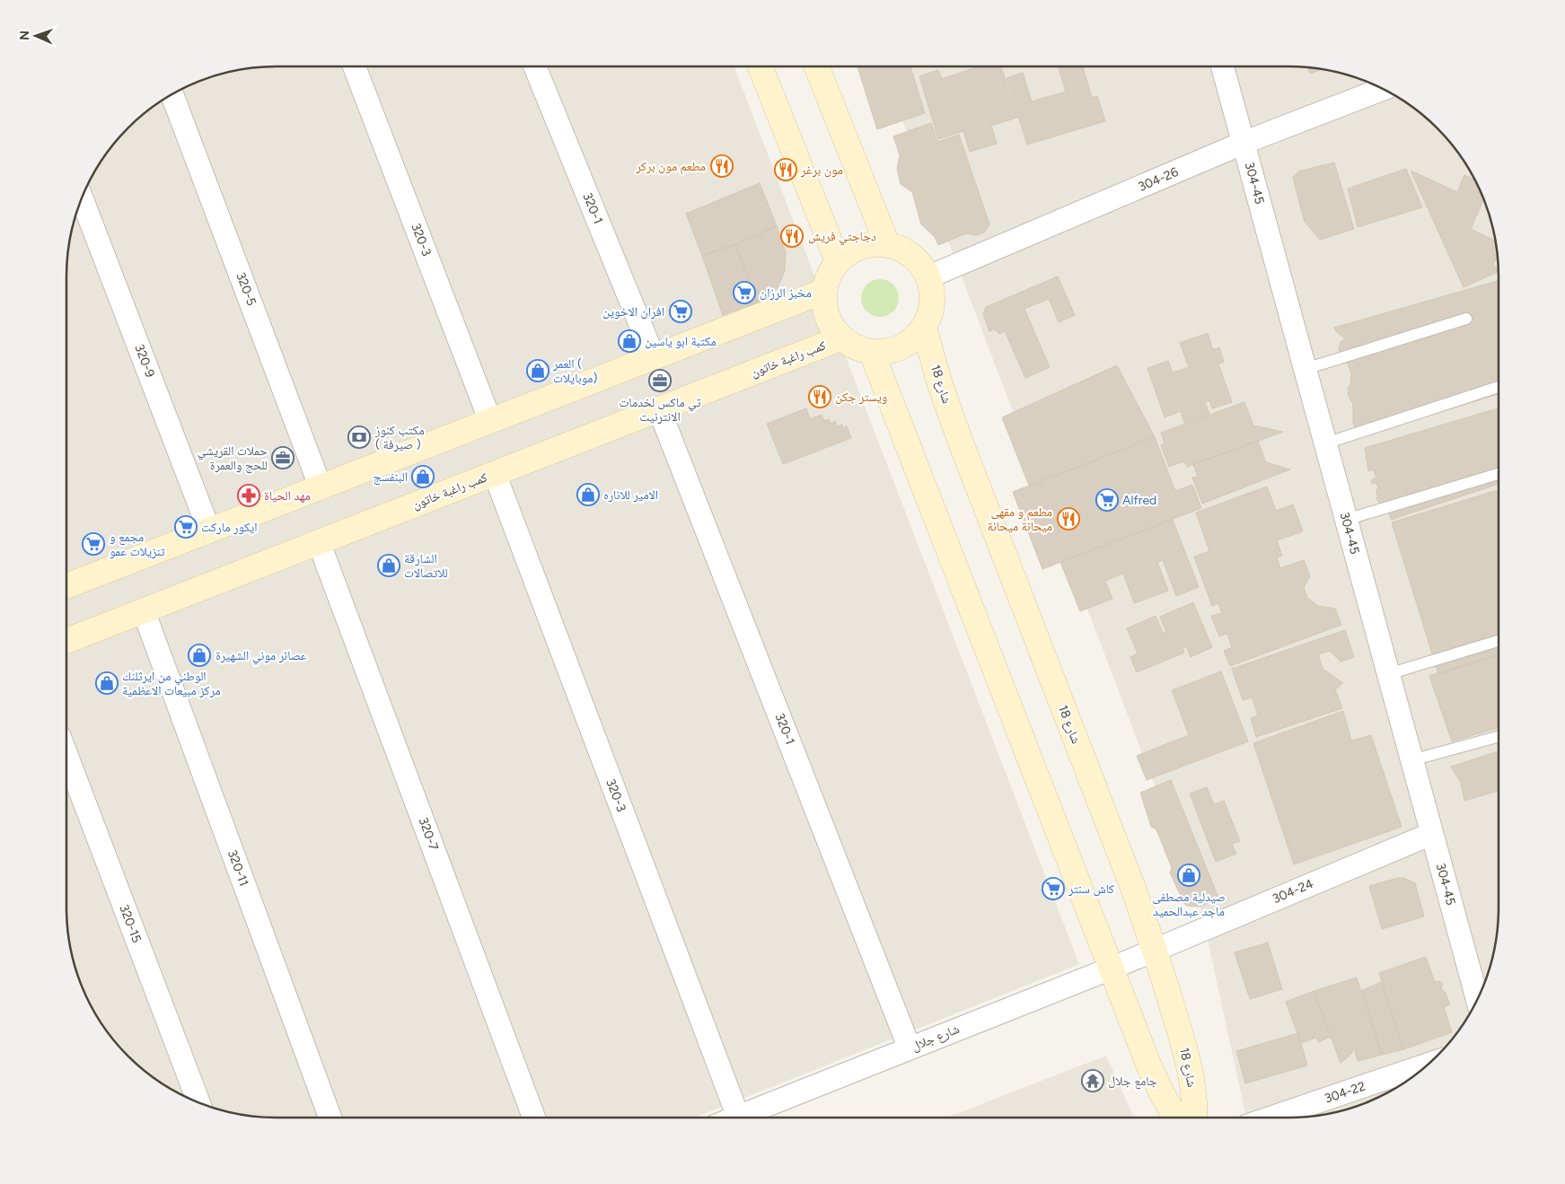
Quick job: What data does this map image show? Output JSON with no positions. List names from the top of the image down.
{
  "streets": {
    "street": [
      "304-26",
      "304-45",
      "320-1",
      "320-3",
      "320-5",
      "كمب راغبة خاتون",
      "320-9",
      "شارع 18",
      "320-7",
      "320-11",
      "304-24",
      "320-15",
      "شارع جلال",
      "304-22"
    ]
  },
  "crossings": [
    ["304-26", "304-45"],
    ["304-26", "كمب راغبة خاتون"],
    ["304-26", "شارع 18"],
    ["304-45", "304-24"],
    ["320-1", "كمب راغبة خاتون"],
    ["320-1", "شارع جلال"],
    ["320-3", "كمب راغبة خاتون"],
    ["320-3", "شارع جلال"],
    ["كمب راغبة خاتون", "شارع 18"],
    ["كمب راغبة خاتون", "320-7"],
    ["كمب راغبة خاتون", "320-11"],
    ["شارع 18", "304-24"],
    ["شارع 18", "شارع جلال"],
    ["304-24", "شارع جلال"]
  ],
  "places": {
    "restaurant": [
      "مطعم مون بركر",
      "مون برغر",
      "دجاجتي فريش",
      "ويستر جكن",
      "مطعم و مقهى ميحانة ميحانة"
    ],
    "supermarket": [
      "مخبز الرزان",
      "افران الاخوين",
      "Alfred",
      "ايكور ماركت",
      "مجمع و تنزيلات عمو",
      "كاش سنتر"
    ],
    "shop": [
      "مكتبة ابو ياسين",
      "العمر ( موبايلات)",
      "البنفسج",
      "الامير للاناره",
      "الشارقة للاتصالات",
      "عصائر موني الشهيرة",
      "الوطني من ايرثلنك مركز مبيعات الاعظمية",
      "صيدلية مصطفى ماجد عبدالحميد"
    ],
    "office": ["تي ماكس لخدمات الانترنيت", "حملات القريشي للحج والعمرة"],
    "bank": ["مكتب كنوز ( صيرفة )"],
    "pharmacy": ["مهد الحياة"],
    "temple": ["جامع جلال"]
  },
  "north": "left"
}
